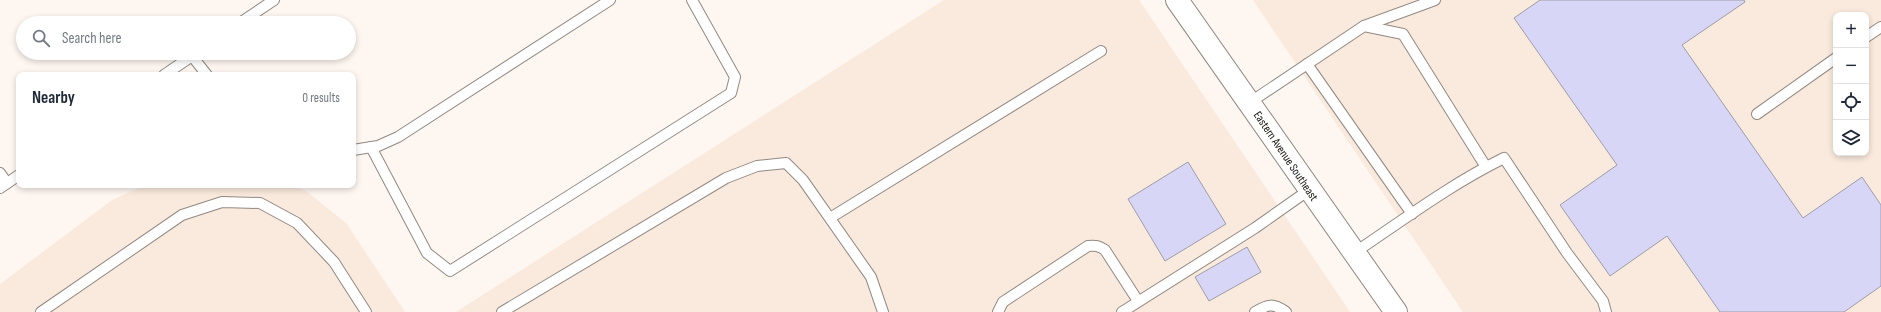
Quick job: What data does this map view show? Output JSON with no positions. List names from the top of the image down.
{
  "streets": {
    "main road": ["Eastern Avenue Southeast"]
  },
  "page": {
    "map_buttons": ["+", "−"],
    "search": "Search here",
    "heading": ["Nearby", "0 results"]
  }
}
